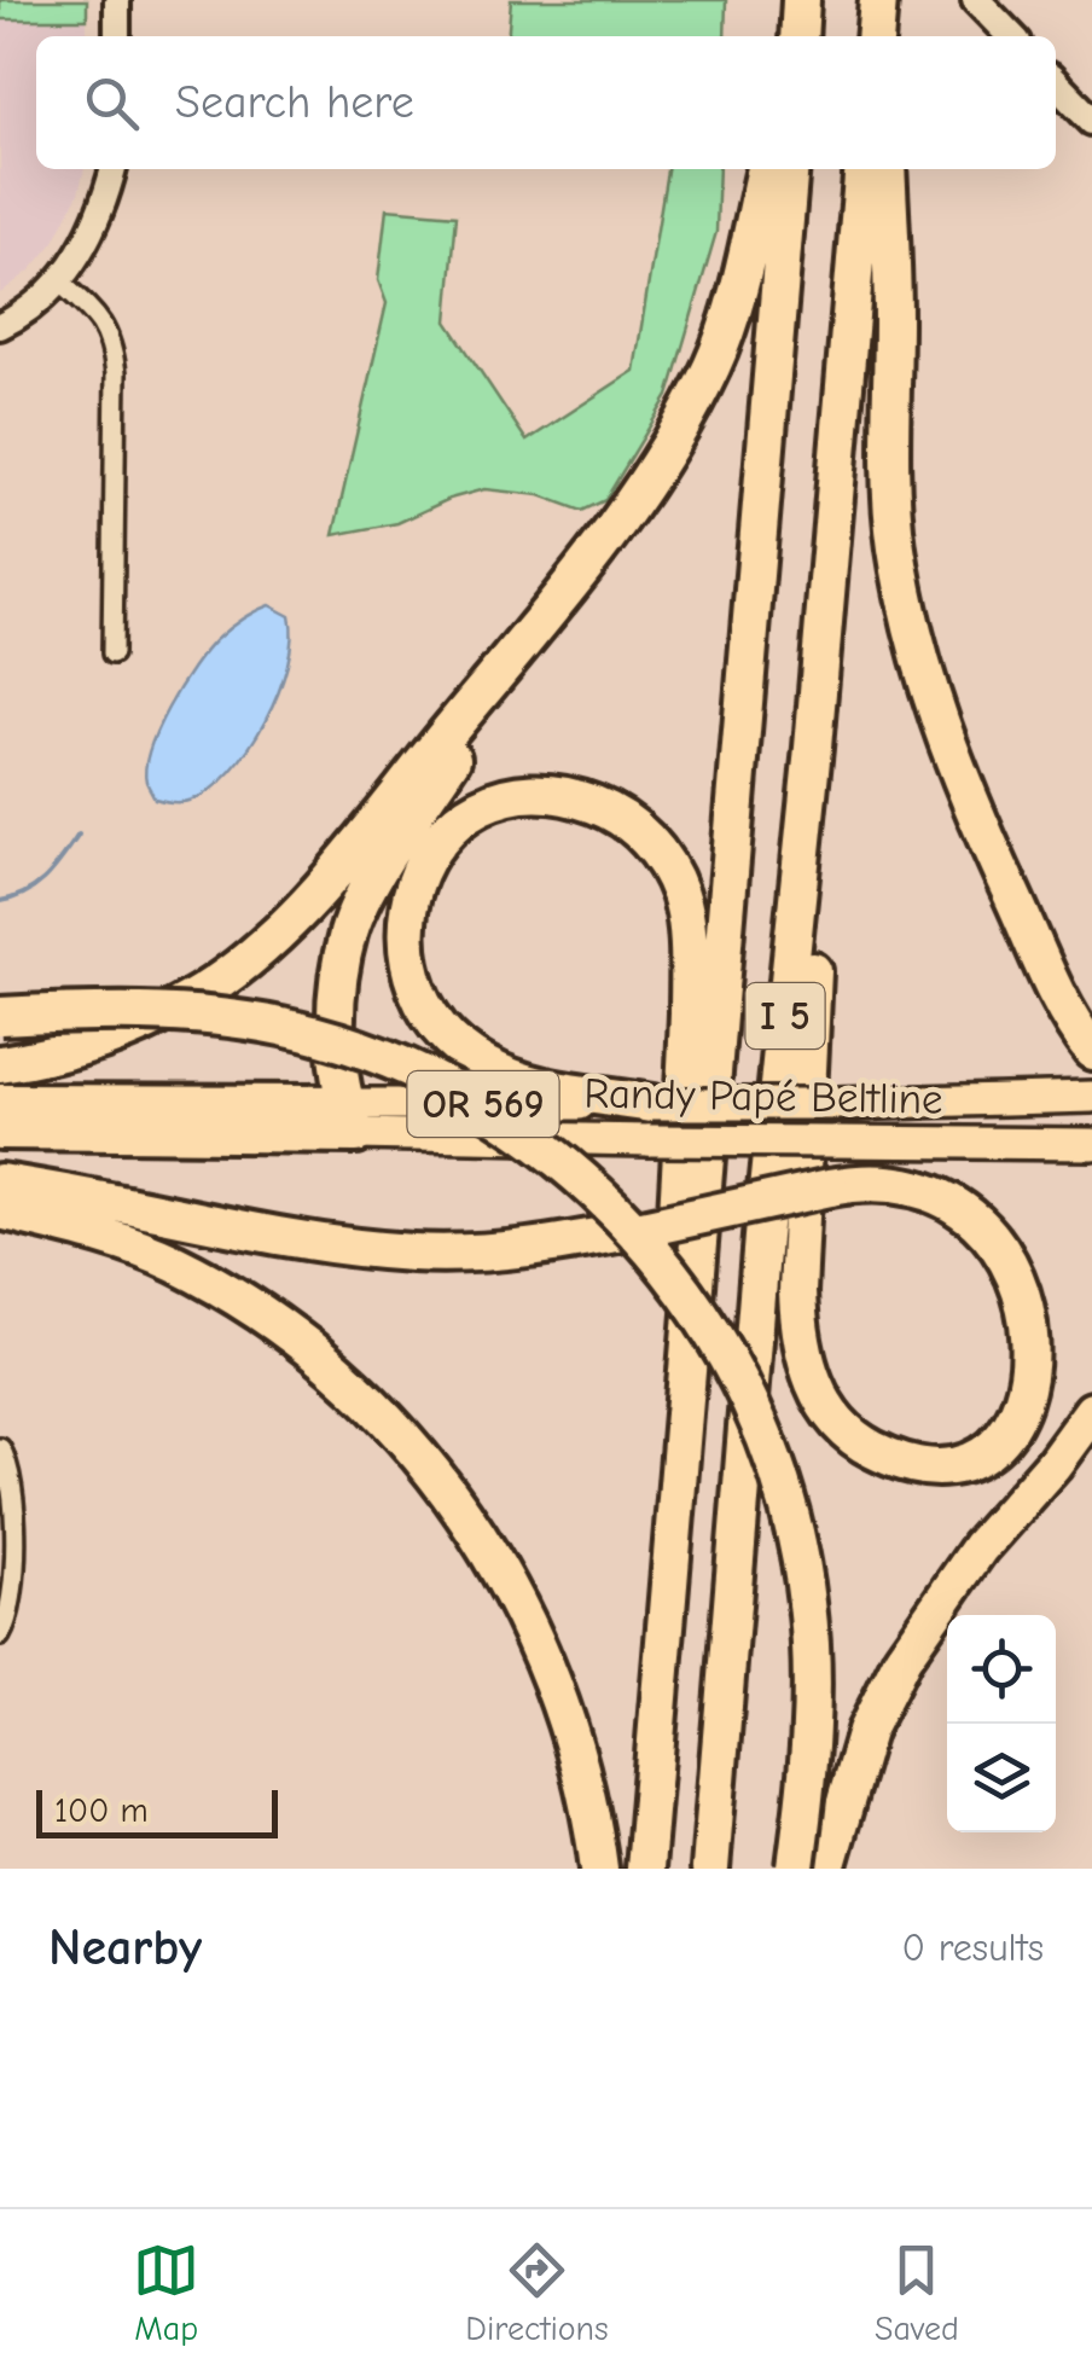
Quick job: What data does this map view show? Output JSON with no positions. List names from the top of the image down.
{
  "streets": {
    "highway": ["I 5", "Randy Papé Beltline", "OR 569"]
  },
  "scale_bar": "100 m",
  "page": {
    "search": "Search here",
    "scale": "100 m",
    "heading": ["Nearby", "0 results"],
    "nav": ["Map", "Directions", "Saved"]
  }
}
